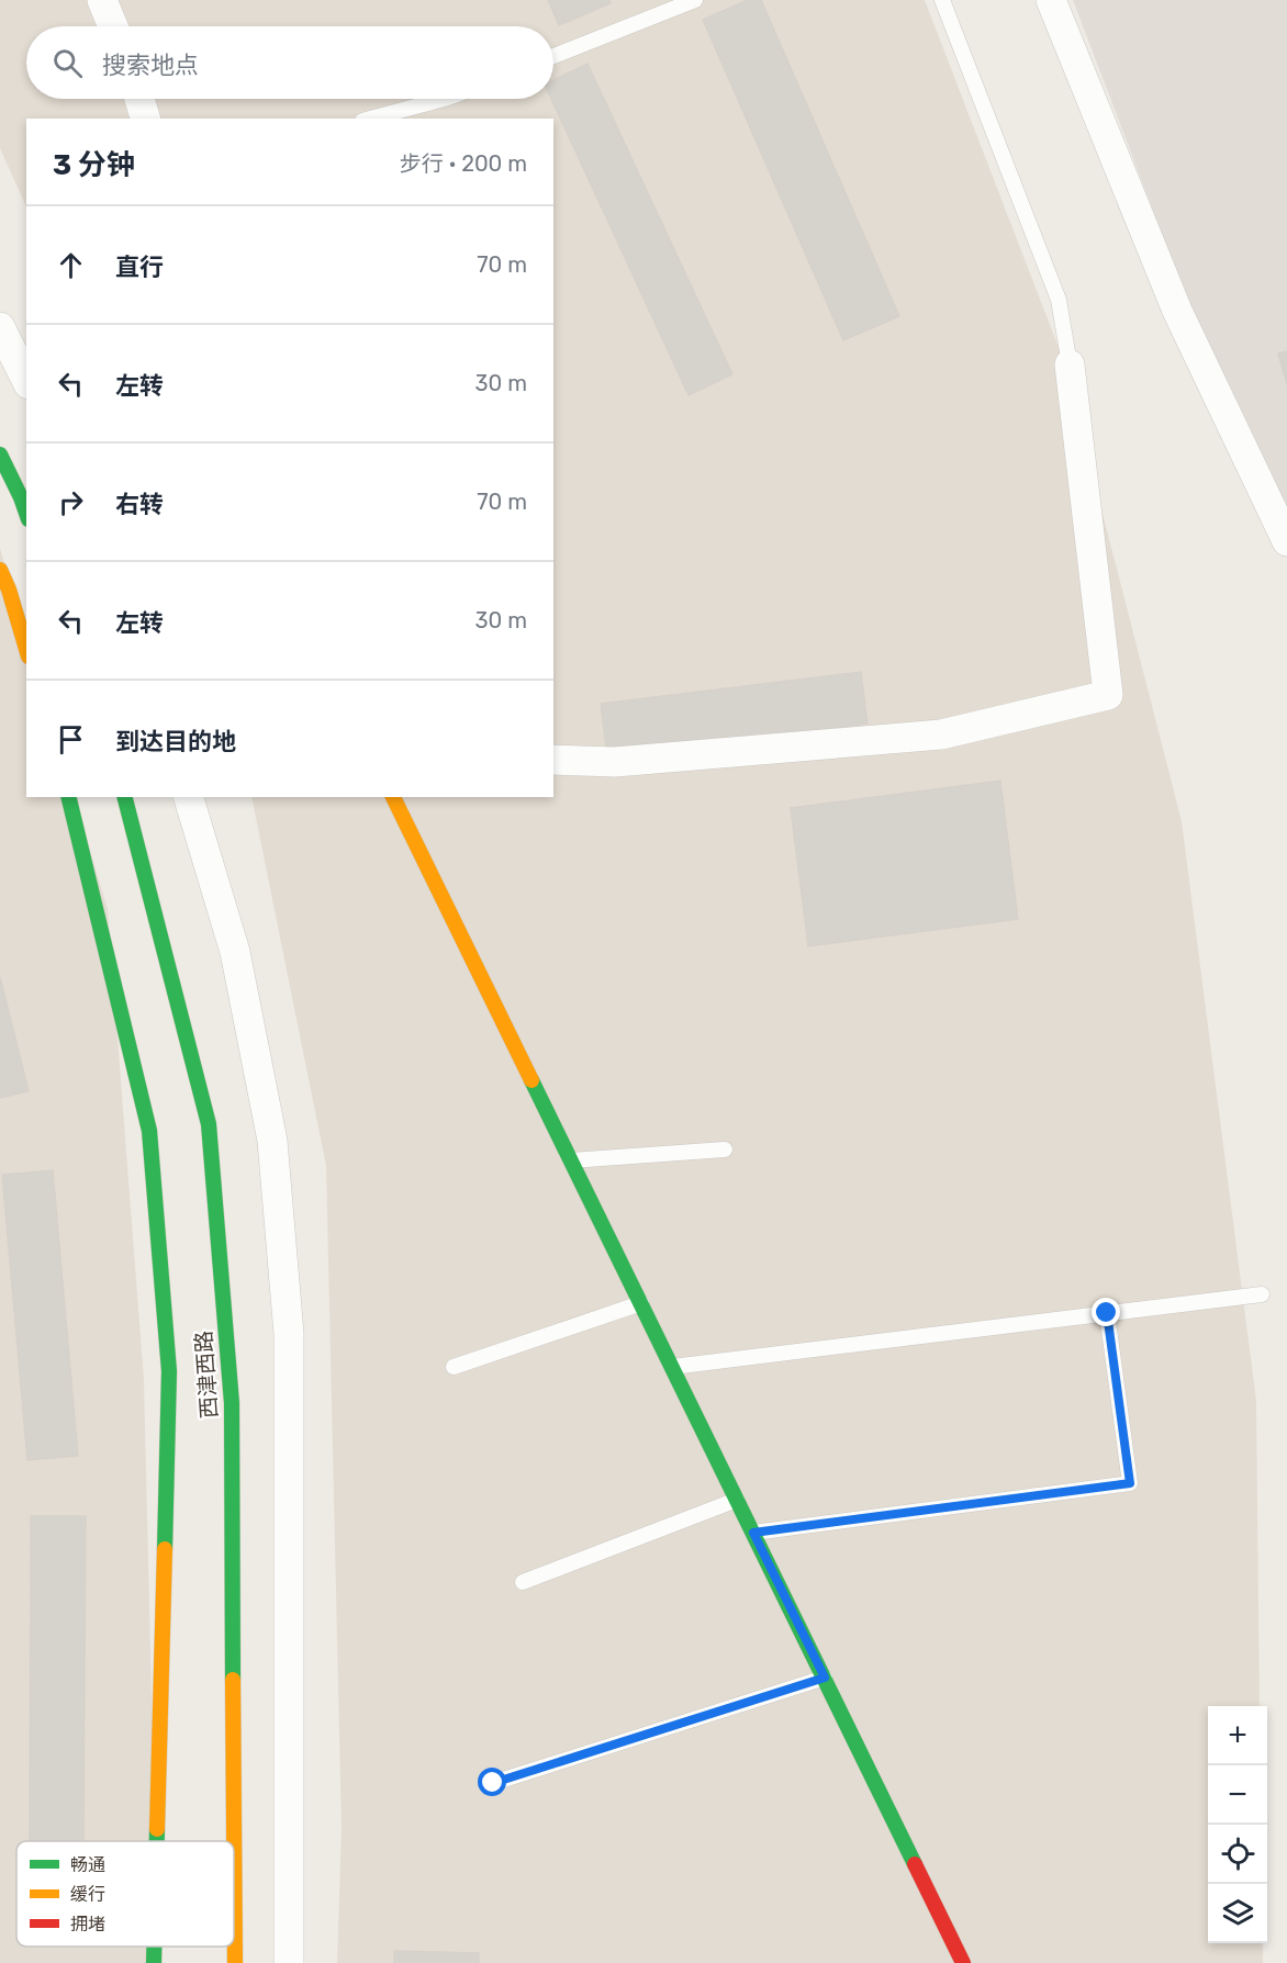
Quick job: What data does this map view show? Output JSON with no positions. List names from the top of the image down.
{
  "streets": {
    "main road": ["西津西路"]
  },
  "legend": ["畅通", "缓行", "拥堵"],
  "page": {
    "search": "搜索地点",
    "heading": ["3 分钟", "步行 · 200 m"],
    "list": [
      ["直行", "70 m"],
      ["左转", "30 m"],
      ["右转", "70 m"],
      ["左转", "30 m"],
      "到达目的地"
    ],
    "map_buttons": ["+", "−"]
  }
}
